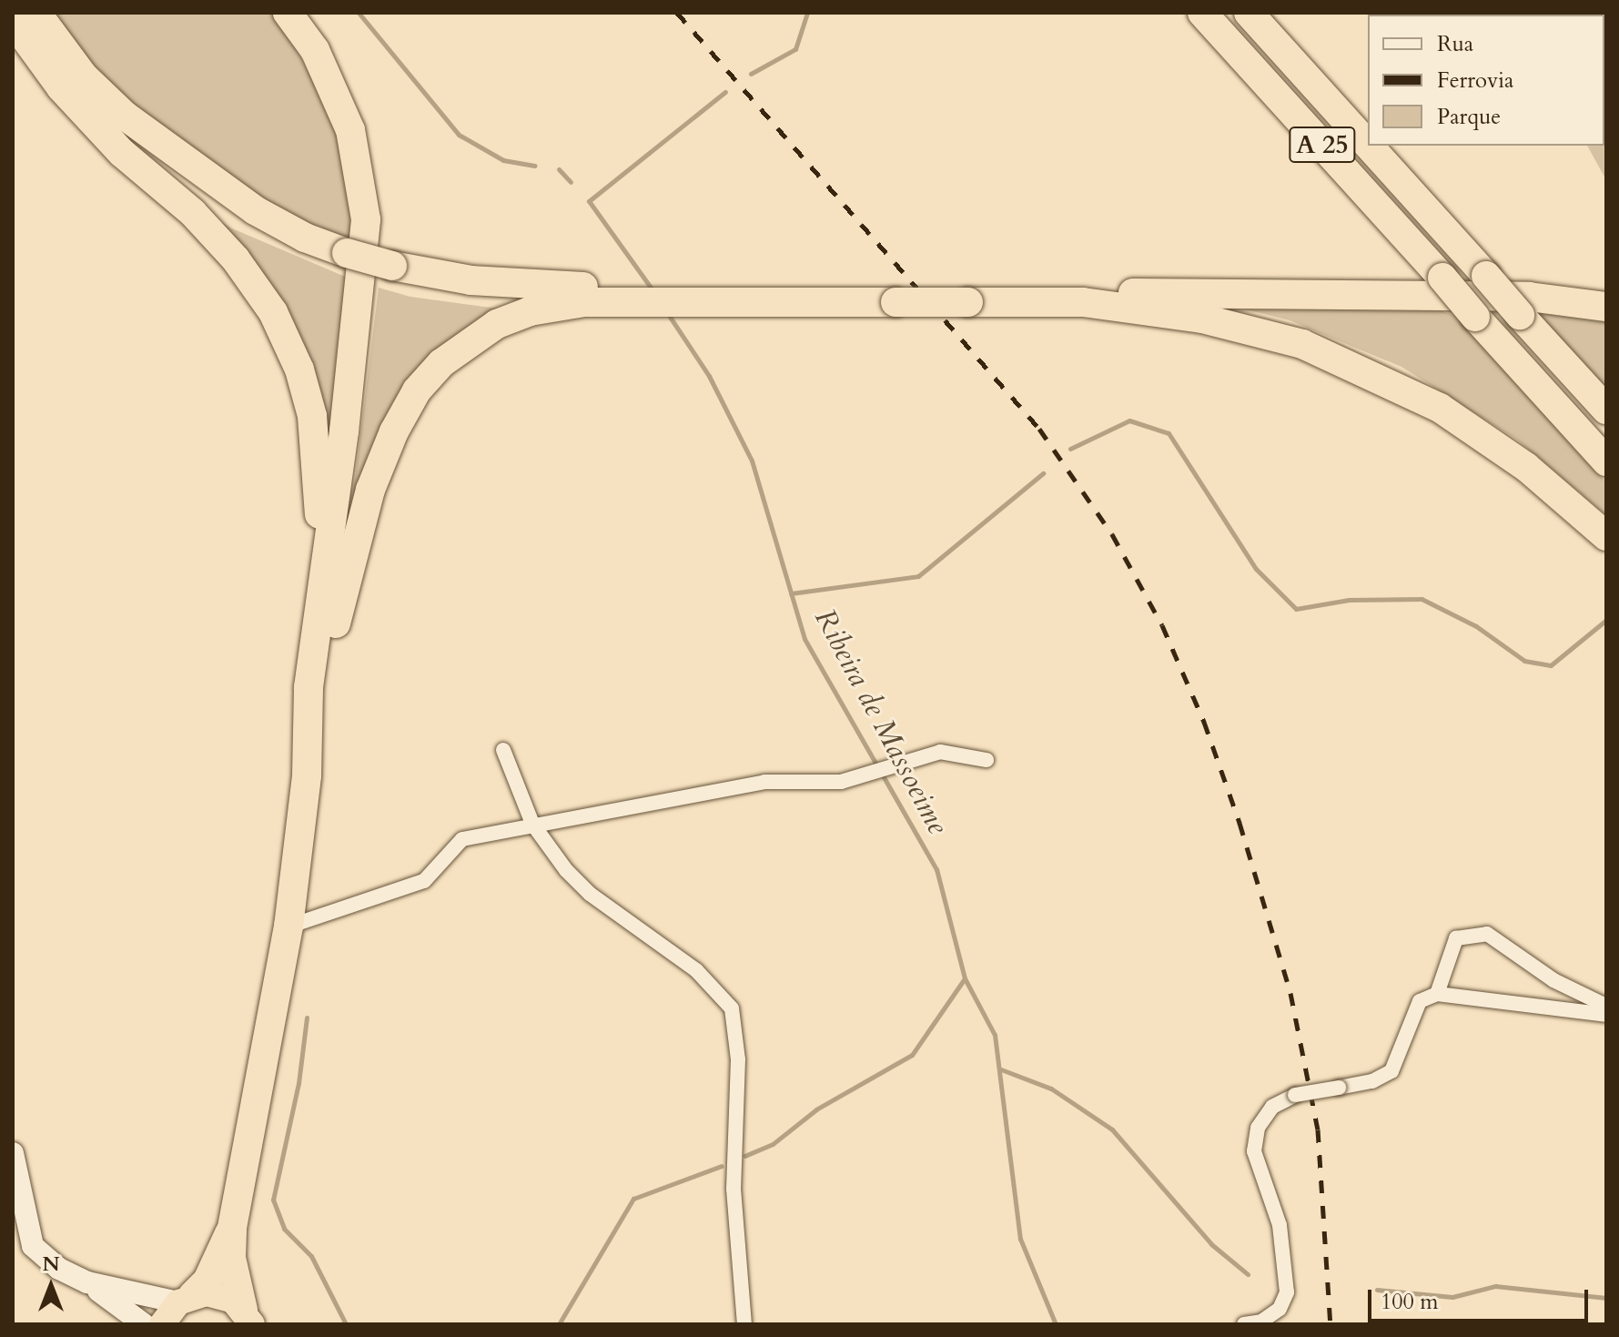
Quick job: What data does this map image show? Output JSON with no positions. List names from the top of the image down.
{
  "streets": {
    "highway": ["A 25"]
  },
  "water": ["Ribeira de Massoeime"],
  "legend": ["Rua", "Ferrovia", "Parque"],
  "scale_bar": "100 m",
  "north": "top"
}
